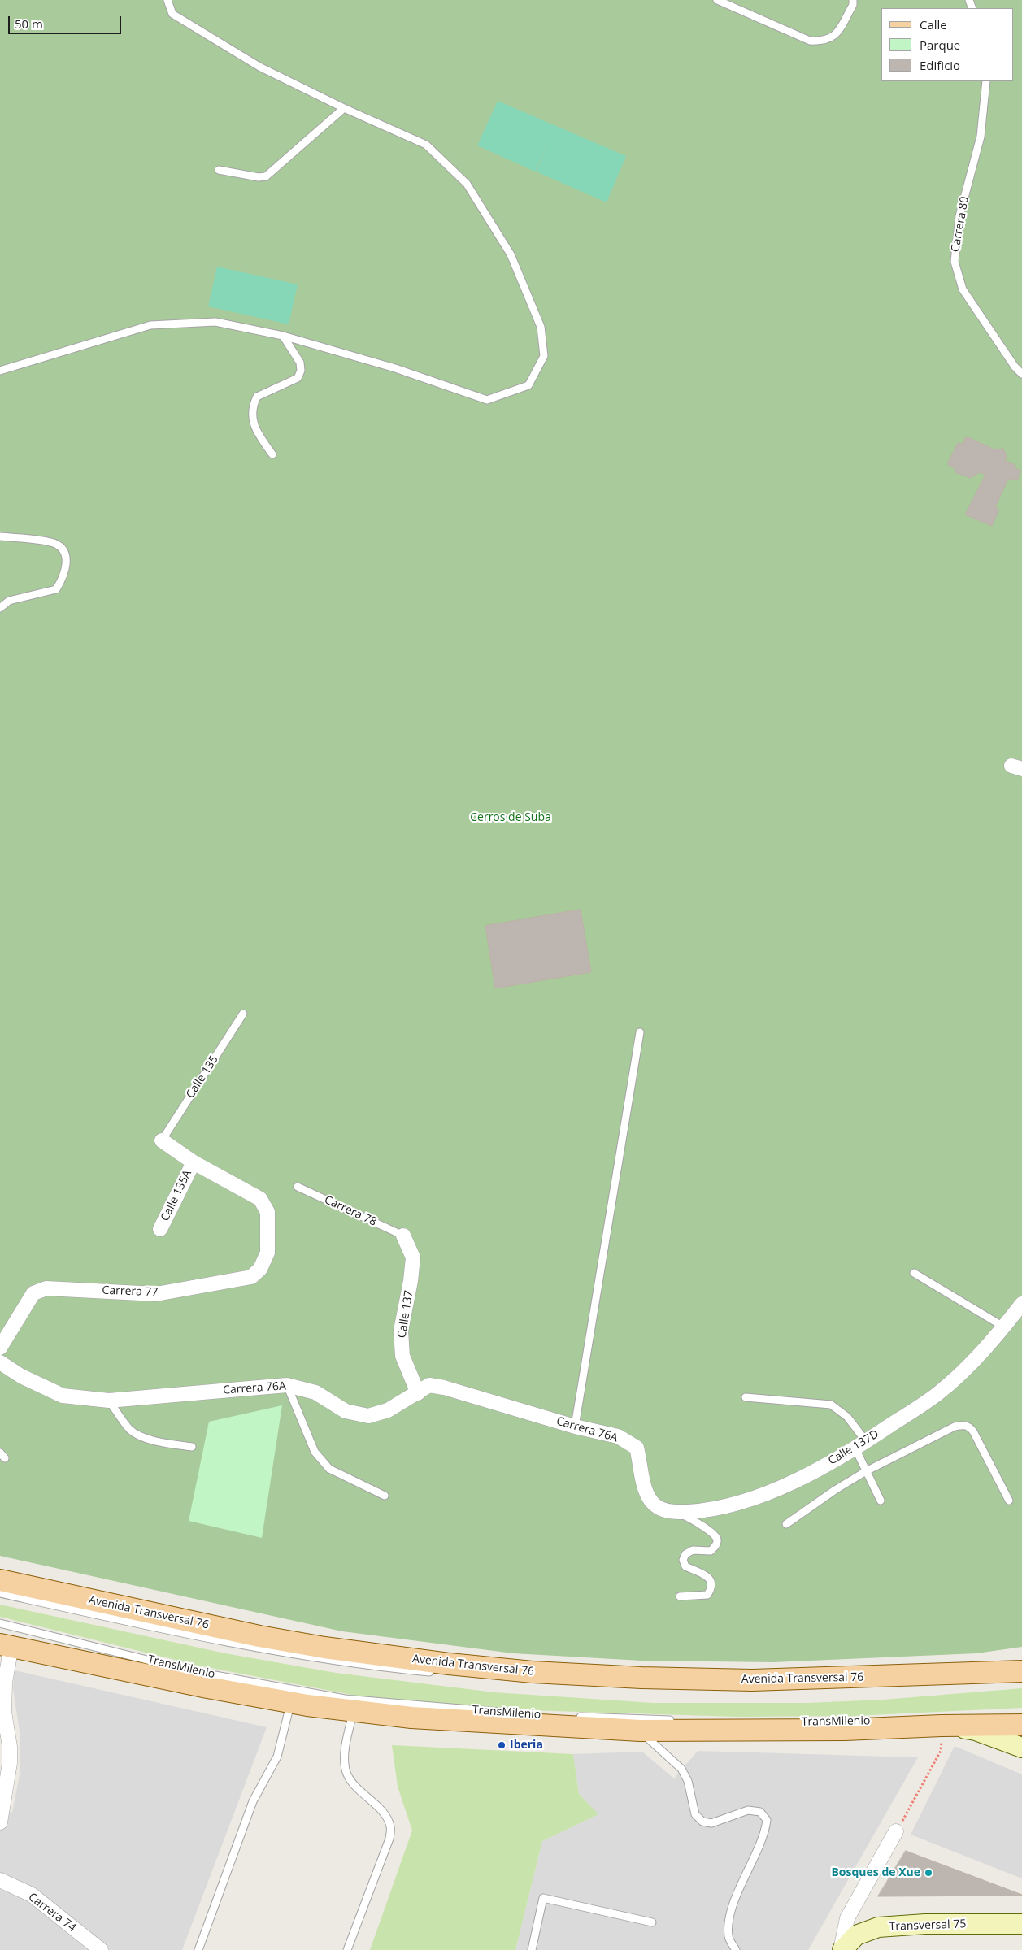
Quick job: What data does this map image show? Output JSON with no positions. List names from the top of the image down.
{
  "streets": {
    "main road": ["Avenida Transversal 76", "Transversal 75"],
    "street": [
      "Calle 135A",
      "Carrera 77",
      "Calle 137",
      "Carrera 76A",
      "Calle 137D",
      "Carrera 74"
    ],
    "lane": [
      "Carrera 80",
      "Calle 135",
      "Carrera 78",
      "TransMilenio"
    ]
  },
  "crossings": [
    ["Calle 135A", "Carrera 77"],
    ["Carrera 78", "Calle 137"],
    ["Calle 137", "Carrera 76A"],
    ["Carrera 76A", "Calle 137D"]
  ],
  "parks": ["Cerros de Suba"],
  "places": ["Iberia", "Bosques de Xue"],
  "legend": ["Calle", "Parque", "Edificio"],
  "scale_bar": "50 m"
}
